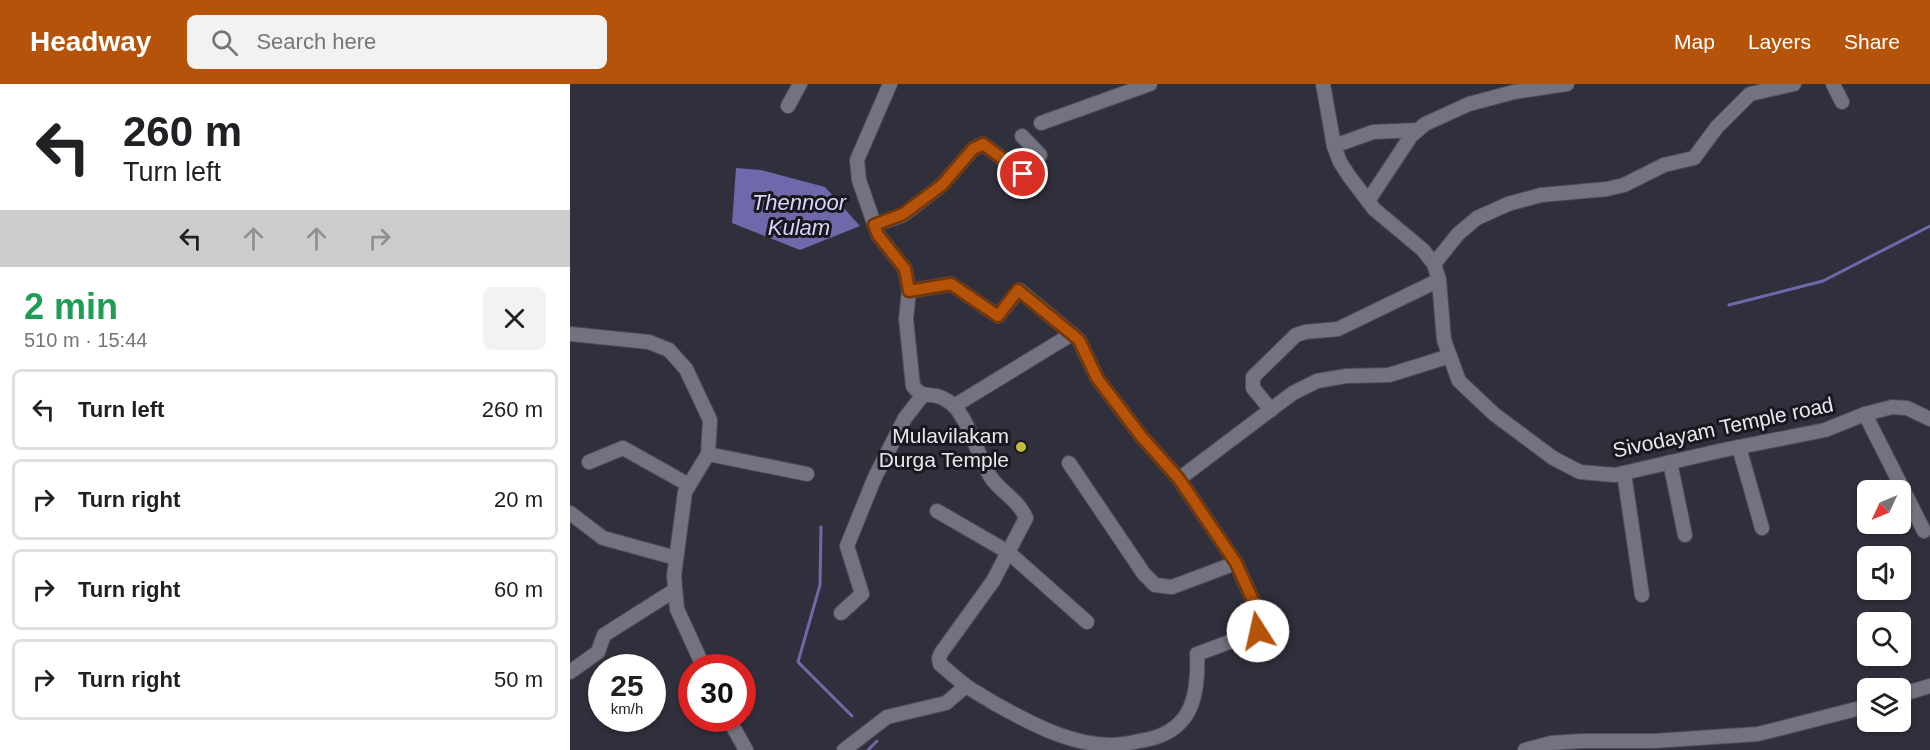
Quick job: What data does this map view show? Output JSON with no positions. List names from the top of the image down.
{
  "streets": {
    "street": ["Sivodayam Temple road"]
  },
  "water": ["Thennoor Kulam"],
  "places": ["Mulavilakam Durga Temple"],
  "north": "bottom left",
  "page": {
    "header": "Headway",
    "search": "Search here",
    "nav": ["Map", "Layers", "Share"],
    "turn": ["260 m", "Turn left"],
    "heading": ["2 min", "510 m · 15:44"],
    "list": [
      {
        "name": "Turn left",
        "value": "260 m"
      },
      {
        "name": "Turn right",
        "value": "20 m"
      },
      {
        "name": "Turn right",
        "value": "60 m"
      },
      {
        "name": "Turn right",
        "value": "50 m"
      }
    ],
    "speed": "25 km/h",
    "limit": "30"
  }
}
